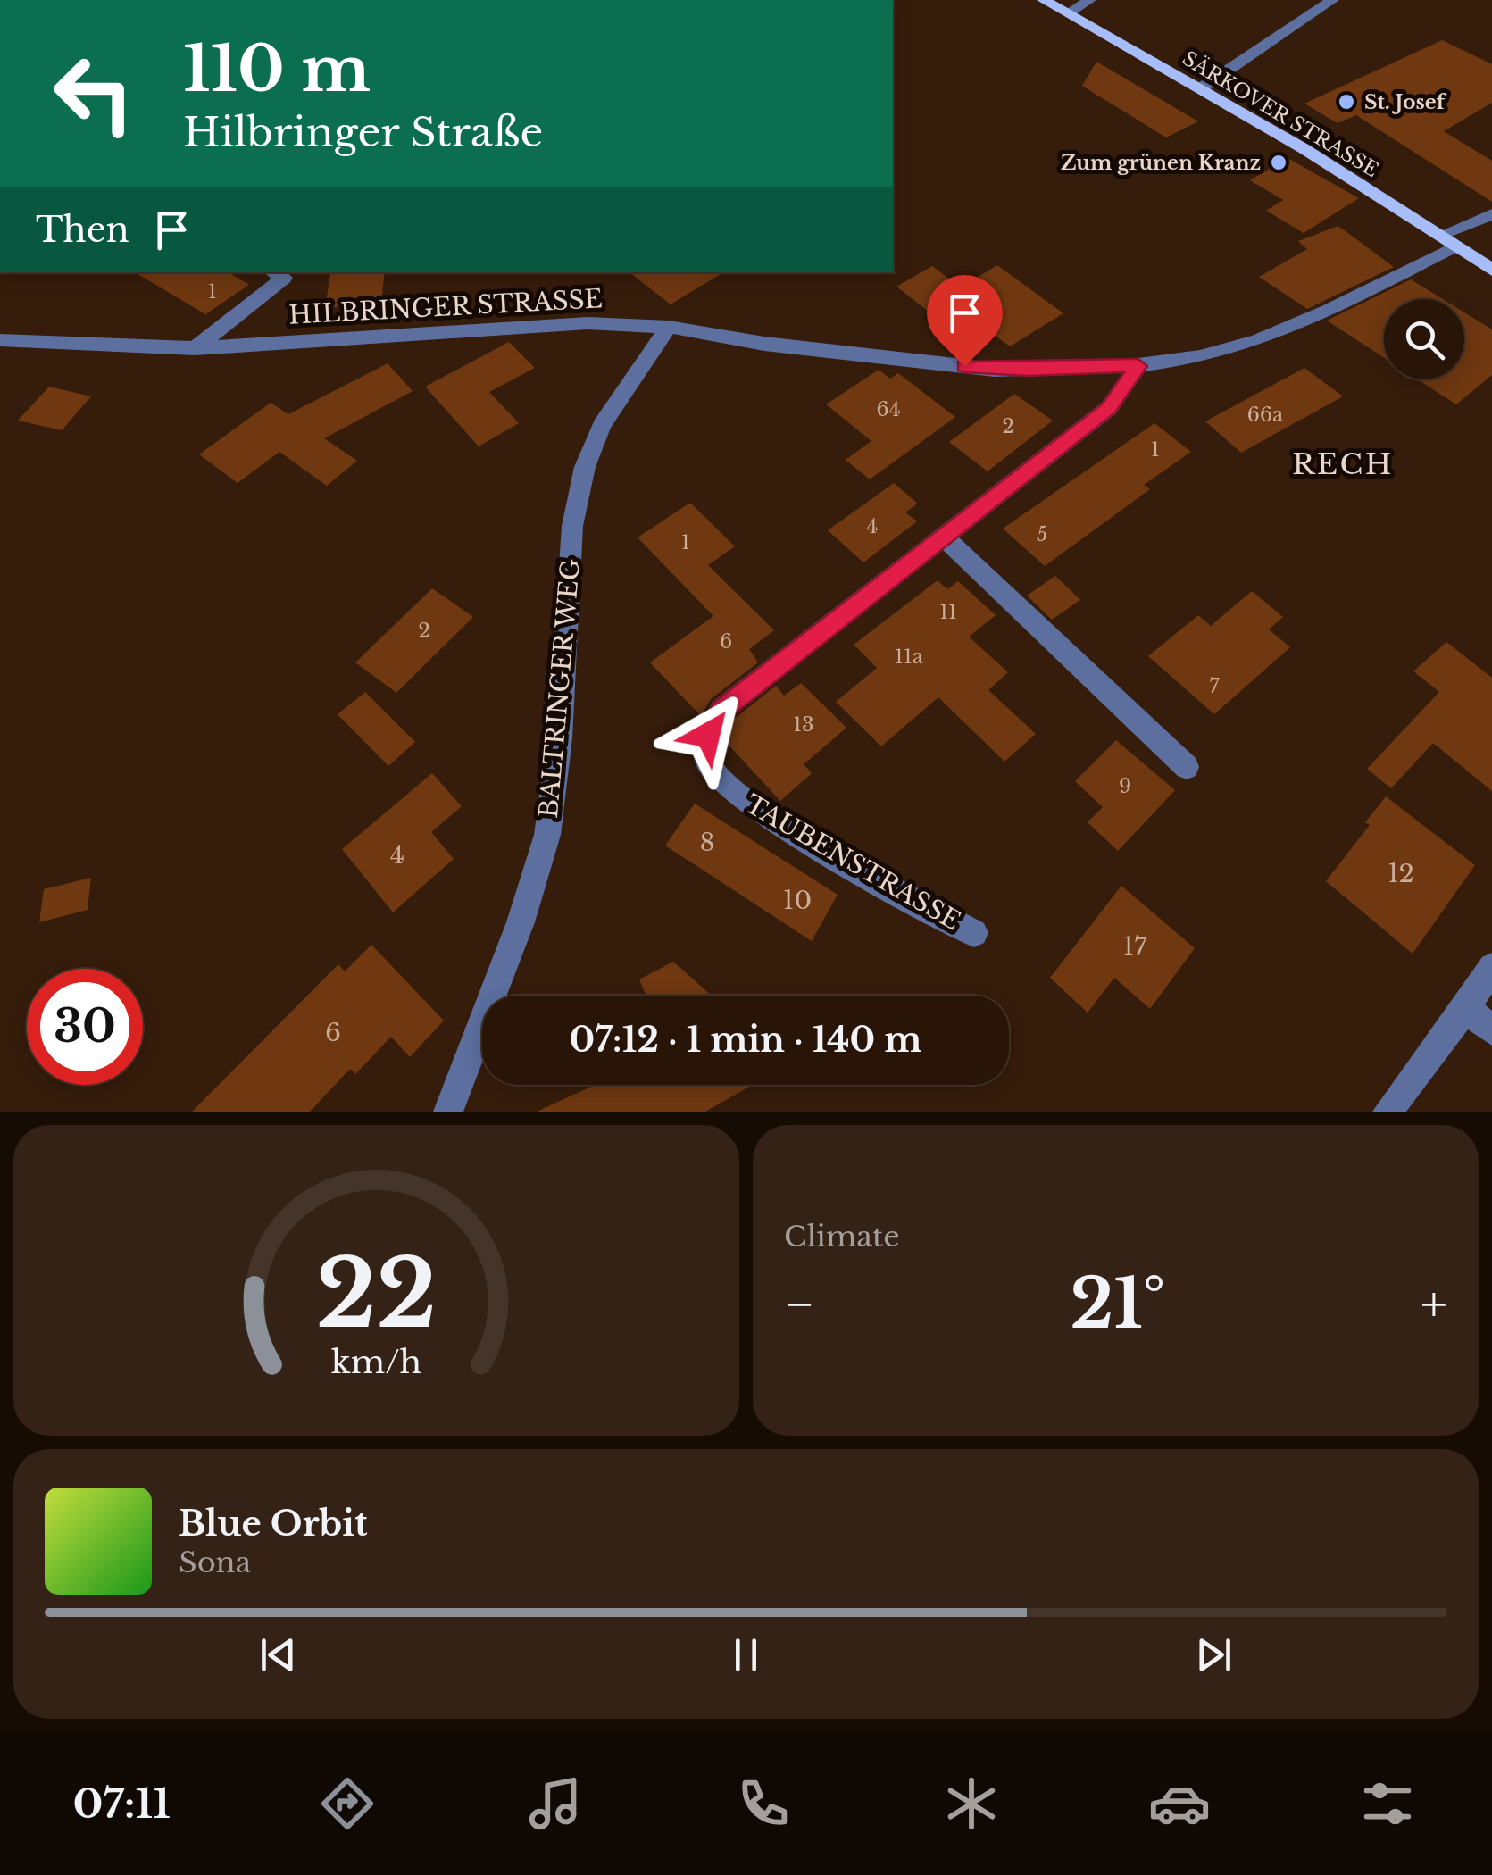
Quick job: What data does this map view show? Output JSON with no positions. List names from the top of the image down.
{
  "streets": {
    "main road": ["SÄRKOVER STRASSE"],
    "street": ["HILBRINGER STRASSE", "BALTRINGER WEG", "TAUBENSTRASSE"]
  },
  "crossings": [
    ["SÄRKOVER STRASSE", "HILBRINGER STRASSE"],
    ["HILBRINGER STRASSE", "BALTRINGER WEG"],
    ["HILBRINGER STRASSE", "TAUBENSTRASSE"]
  ],
  "districts": ["RECH"],
  "places": ["St. Josef", "Zum grünen Kranz"],
  "house_numbers": [
    "1",
    "64",
    "66a",
    "2",
    "1",
    "4",
    "5",
    "1",
    "11",
    "2",
    "6",
    "11a",
    "7",
    "13",
    "9",
    "8",
    "4",
    "12",
    "10",
    "17",
    "6"
  ],
  "page": {
    "turn": ["110 m", "Hilbringer Straße"],
    "then": "Then",
    "limit": "30",
    "trip": "07:12 · 1 min · 140 m",
    "tile": "Climate",
    "heat": ["−", "21°", "+"],
    "song": ["Blue Orbit", "Sona"],
    "tabs": "07:11",
    "gauge": ["22", "km/h"]
  }
}
